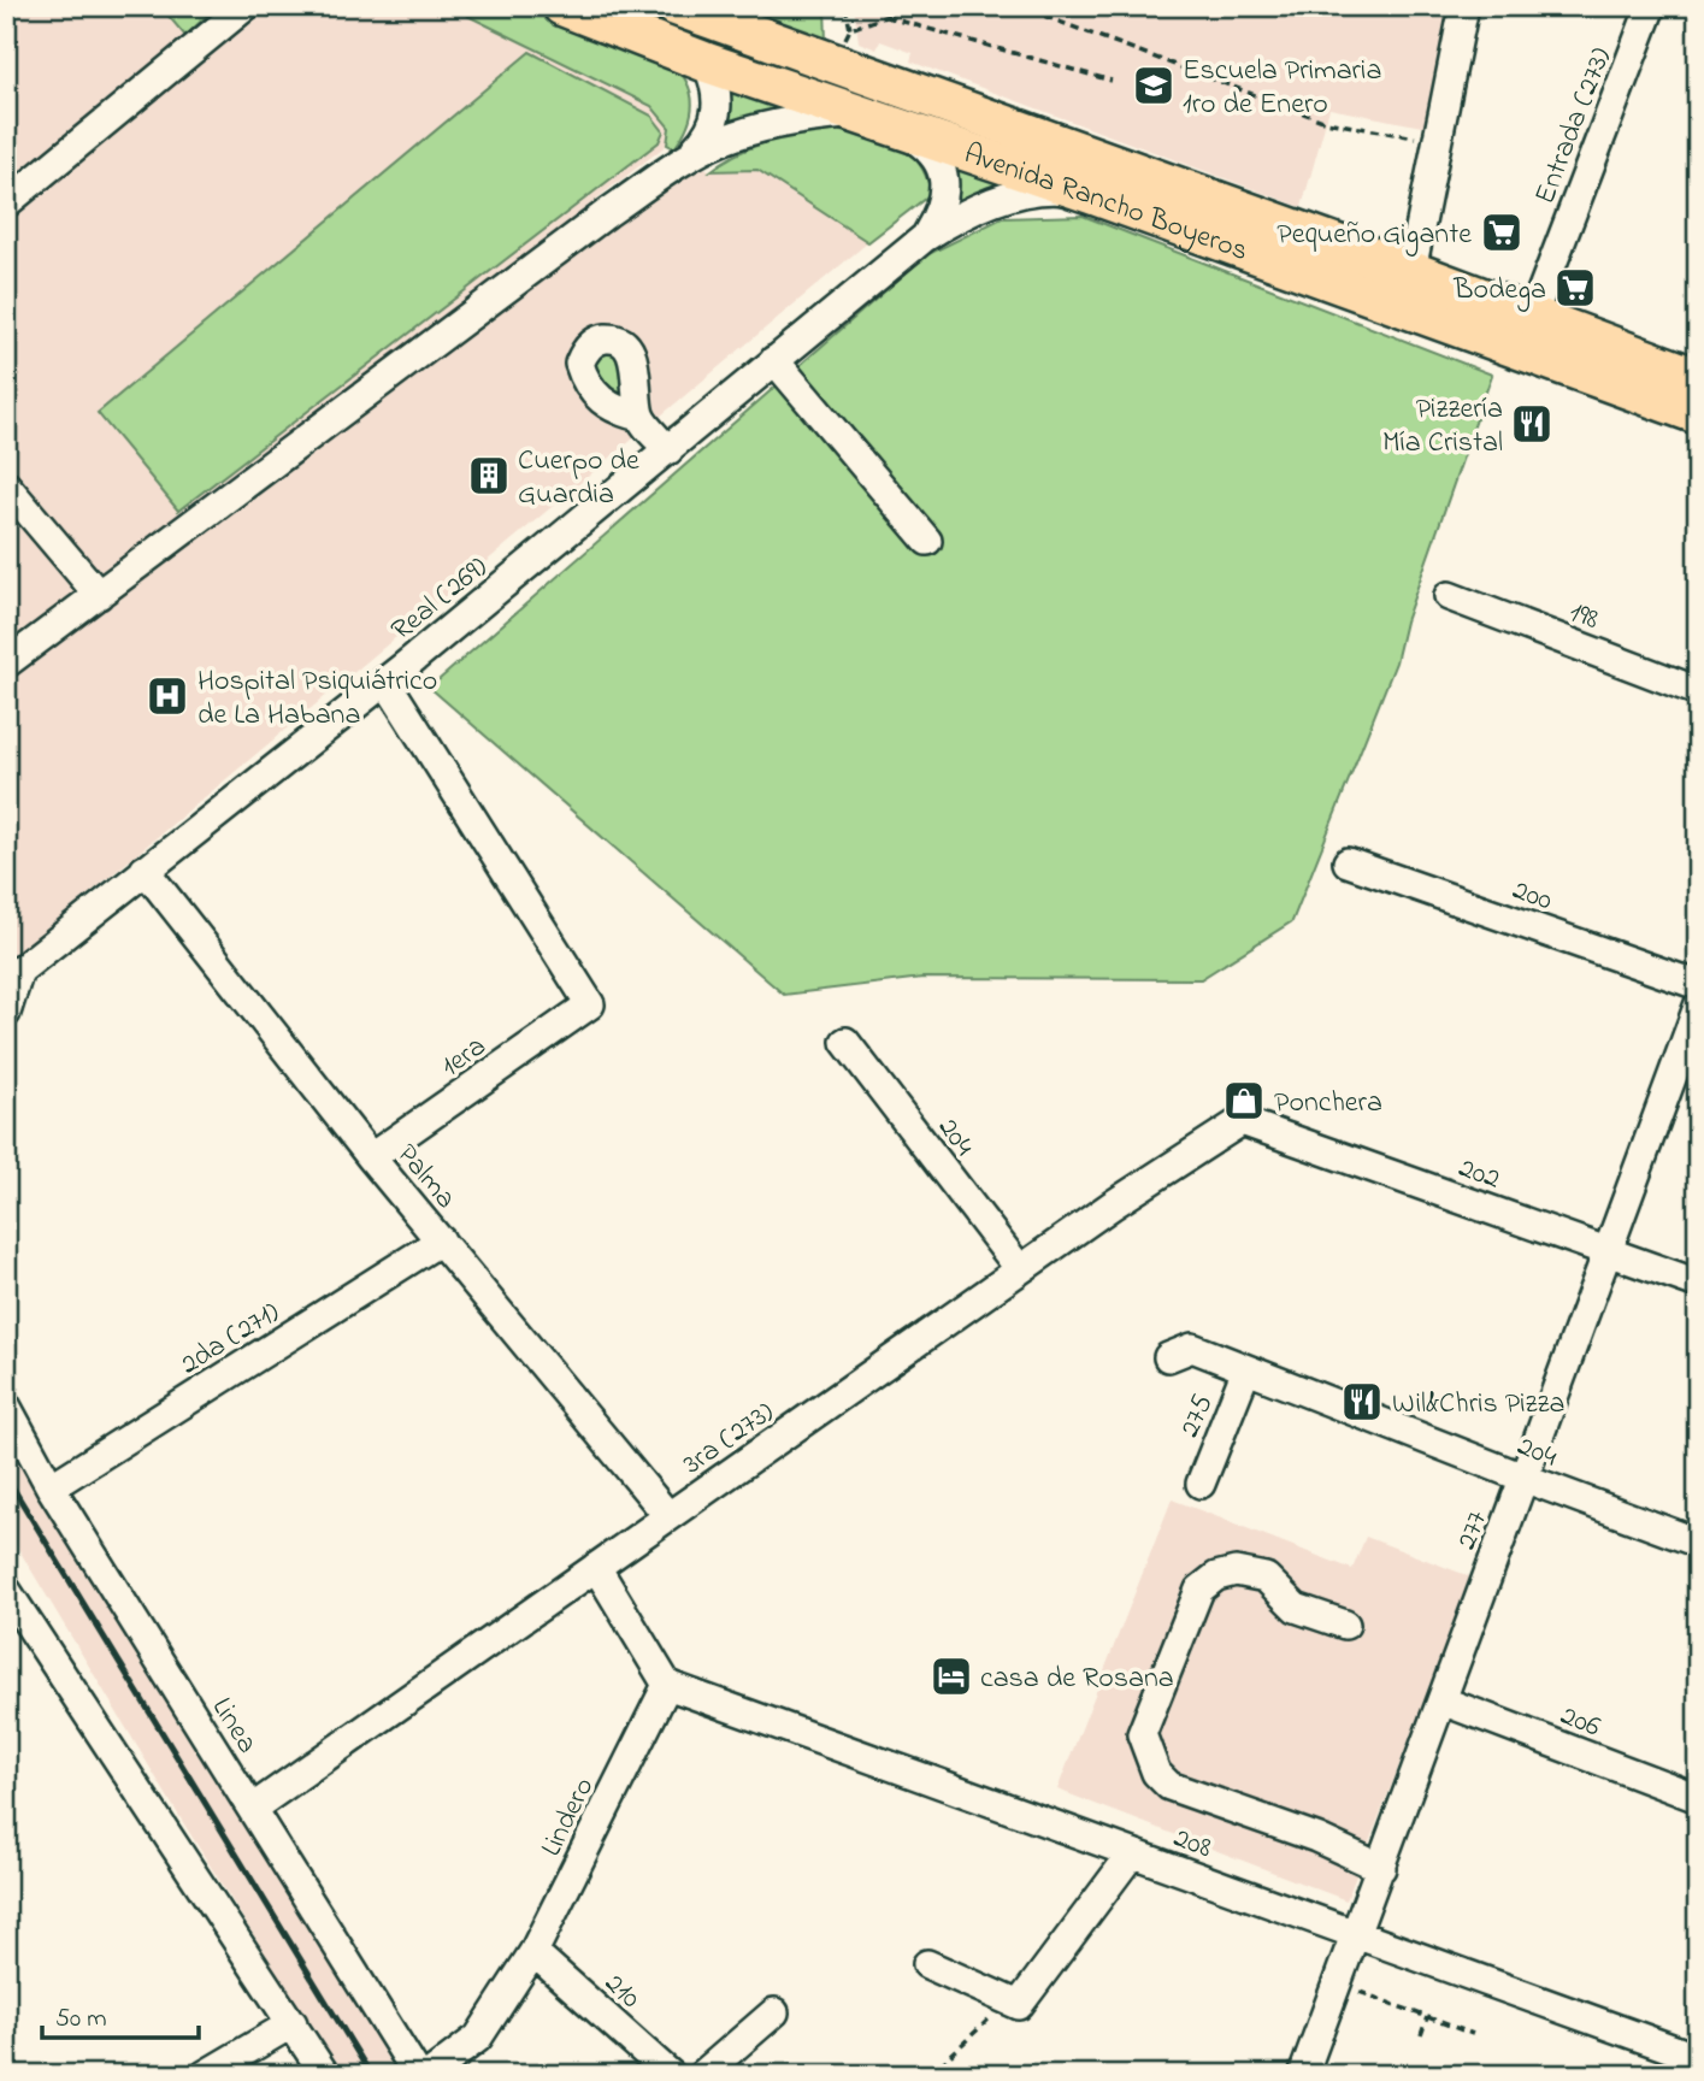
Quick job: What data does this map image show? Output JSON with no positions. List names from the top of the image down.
{
  "streets": {
    "highway": ["Avenida Rancho Boyeros"],
    "street": [
      "Entrada (273)",
      "Real (269)",
      "198",
      "200",
      "1era",
      "204",
      "202",
      "Palma",
      "2da (271)",
      "275",
      "3ra (273)",
      "277",
      "206",
      "Linea",
      "Lindero",
      "208",
      "210"
    ]
  },
  "crossings": [
    ["Entrada (273)", "Avenida Rancho Boyeros"],
    ["Avenida Rancho Boyeros", "Real (269)"],
    ["Real (269)", "1era"],
    ["Real (269)", "Palma"],
    ["1era", "Palma"],
    ["204", "275"],
    ["204", "3ra (273)"],
    ["204", "277"],
    ["202", "3ra (273)"],
    ["202", "277"],
    ["Palma", "2da (271)"],
    ["Palma", "3ra (273)"],
    ["2da (271)", "Linea"],
    ["3ra (273)", "Linea"],
    ["277", "206"],
    ["277", "208"],
    ["Lindero", "208"],
    ["Lindero", "210"]
  ],
  "places": {
    "school or university": ["Escuela Primaria 1ro de Enero"],
    "supermarket": ["Pequeño Gigante", "Bodega"],
    "restaurant": ["Pizzería Mía Cristal", "Wil&Chris Pizza"],
    "building": ["Cuerpo de Guardia"],
    "hospital": ["Hospital Psiquiátrico de La Habana"],
    "shop": ["Ponchera"],
    "hotel": ["casa de Rosana"]
  },
  "scale_bar": "50 m"
}
